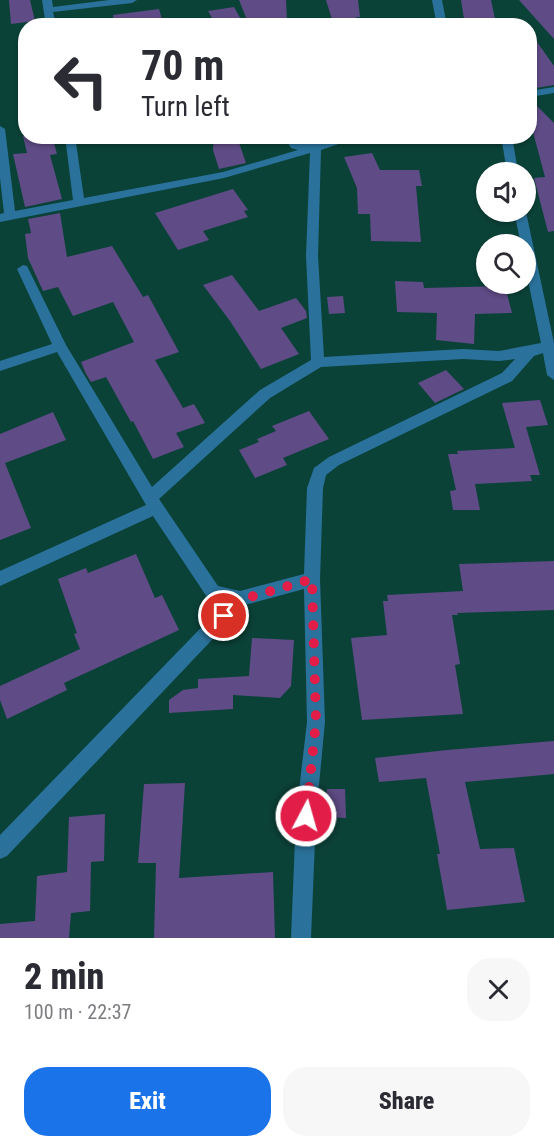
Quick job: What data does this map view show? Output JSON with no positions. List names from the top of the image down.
{
  "page": {
    "turn": ["70 m", "Turn left"],
    "heading": ["2 min", "100 m · 22:37"],
    "buttons": ["Exit", "Share"]
  }
}
